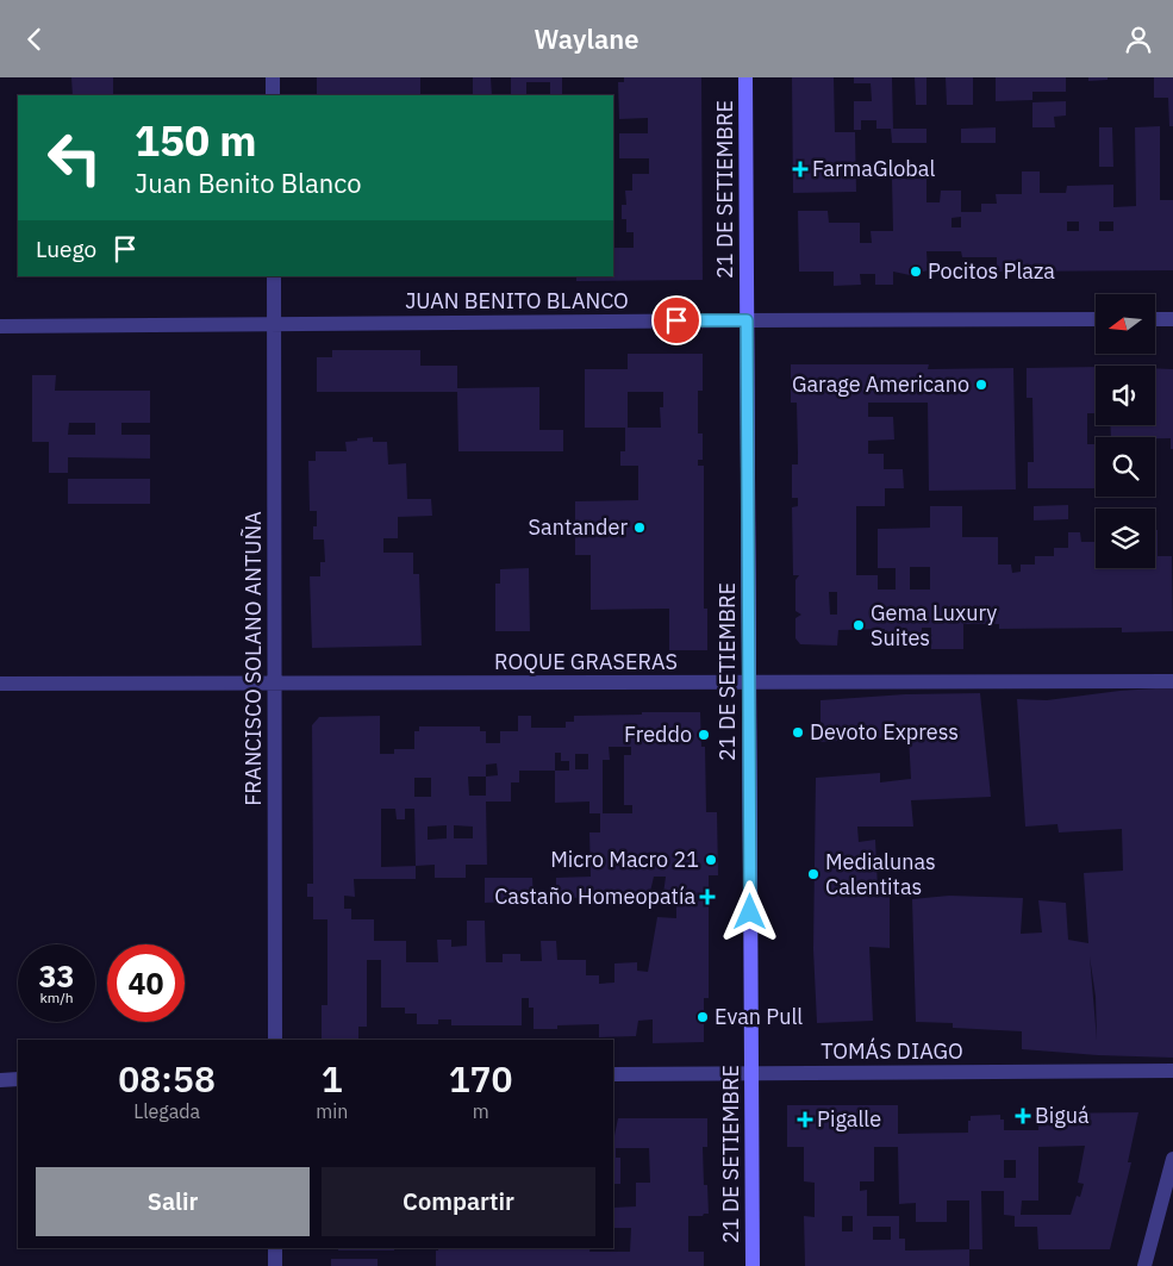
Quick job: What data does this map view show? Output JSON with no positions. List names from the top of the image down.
{
  "streets": {
    "street": [
      "21 DE SETIEMBRE",
      "JUAN BENITO BLANCO",
      "FRANCISCO SOLANO ANTUÑA",
      "ROQUE GRASERAS",
      "TOMÁS DIAGO"
    ]
  },
  "crossings": [
    ["21 DE SETIEMBRE", "JUAN BENITO BLANCO"],
    ["21 DE SETIEMBRE", "ROQUE GRASERAS"],
    ["21 DE SETIEMBRE", "TOMÁS DIAGO"],
    ["JUAN BENITO BLANCO", "FRANCISCO SOLANO ANTUÑA"],
    ["FRANCISCO SOLANO ANTUÑA", "ROQUE GRASERAS"]
  ],
  "places": {
    "health": [
      "FarmaGlobal",
      "Castaño Homeopatía",
      "Biguá",
      "Pigalle"
    ],
    "other": [
      "Pocitos Plaza",
      "Garage Americano",
      "Santander",
      "Gema Luxury Suites",
      "Devoto Express",
      "Freddo",
      "Micro Macro 21",
      "Medialunas Calentitas",
      "Evan Pull"
    ]
  },
  "north": "left",
  "page": {
    "header": "Waylane",
    "turn": ["150 m", "Juan Benito Blanco"],
    "then": "Luego",
    "speed": "33 km/h",
    "limit": "40",
    "eta": [
      "08:58",
      "Llegada",
      "1",
      "min",
      "170",
      "m"
    ],
    "buttons": ["Salir", "Compartir"]
  }
}
